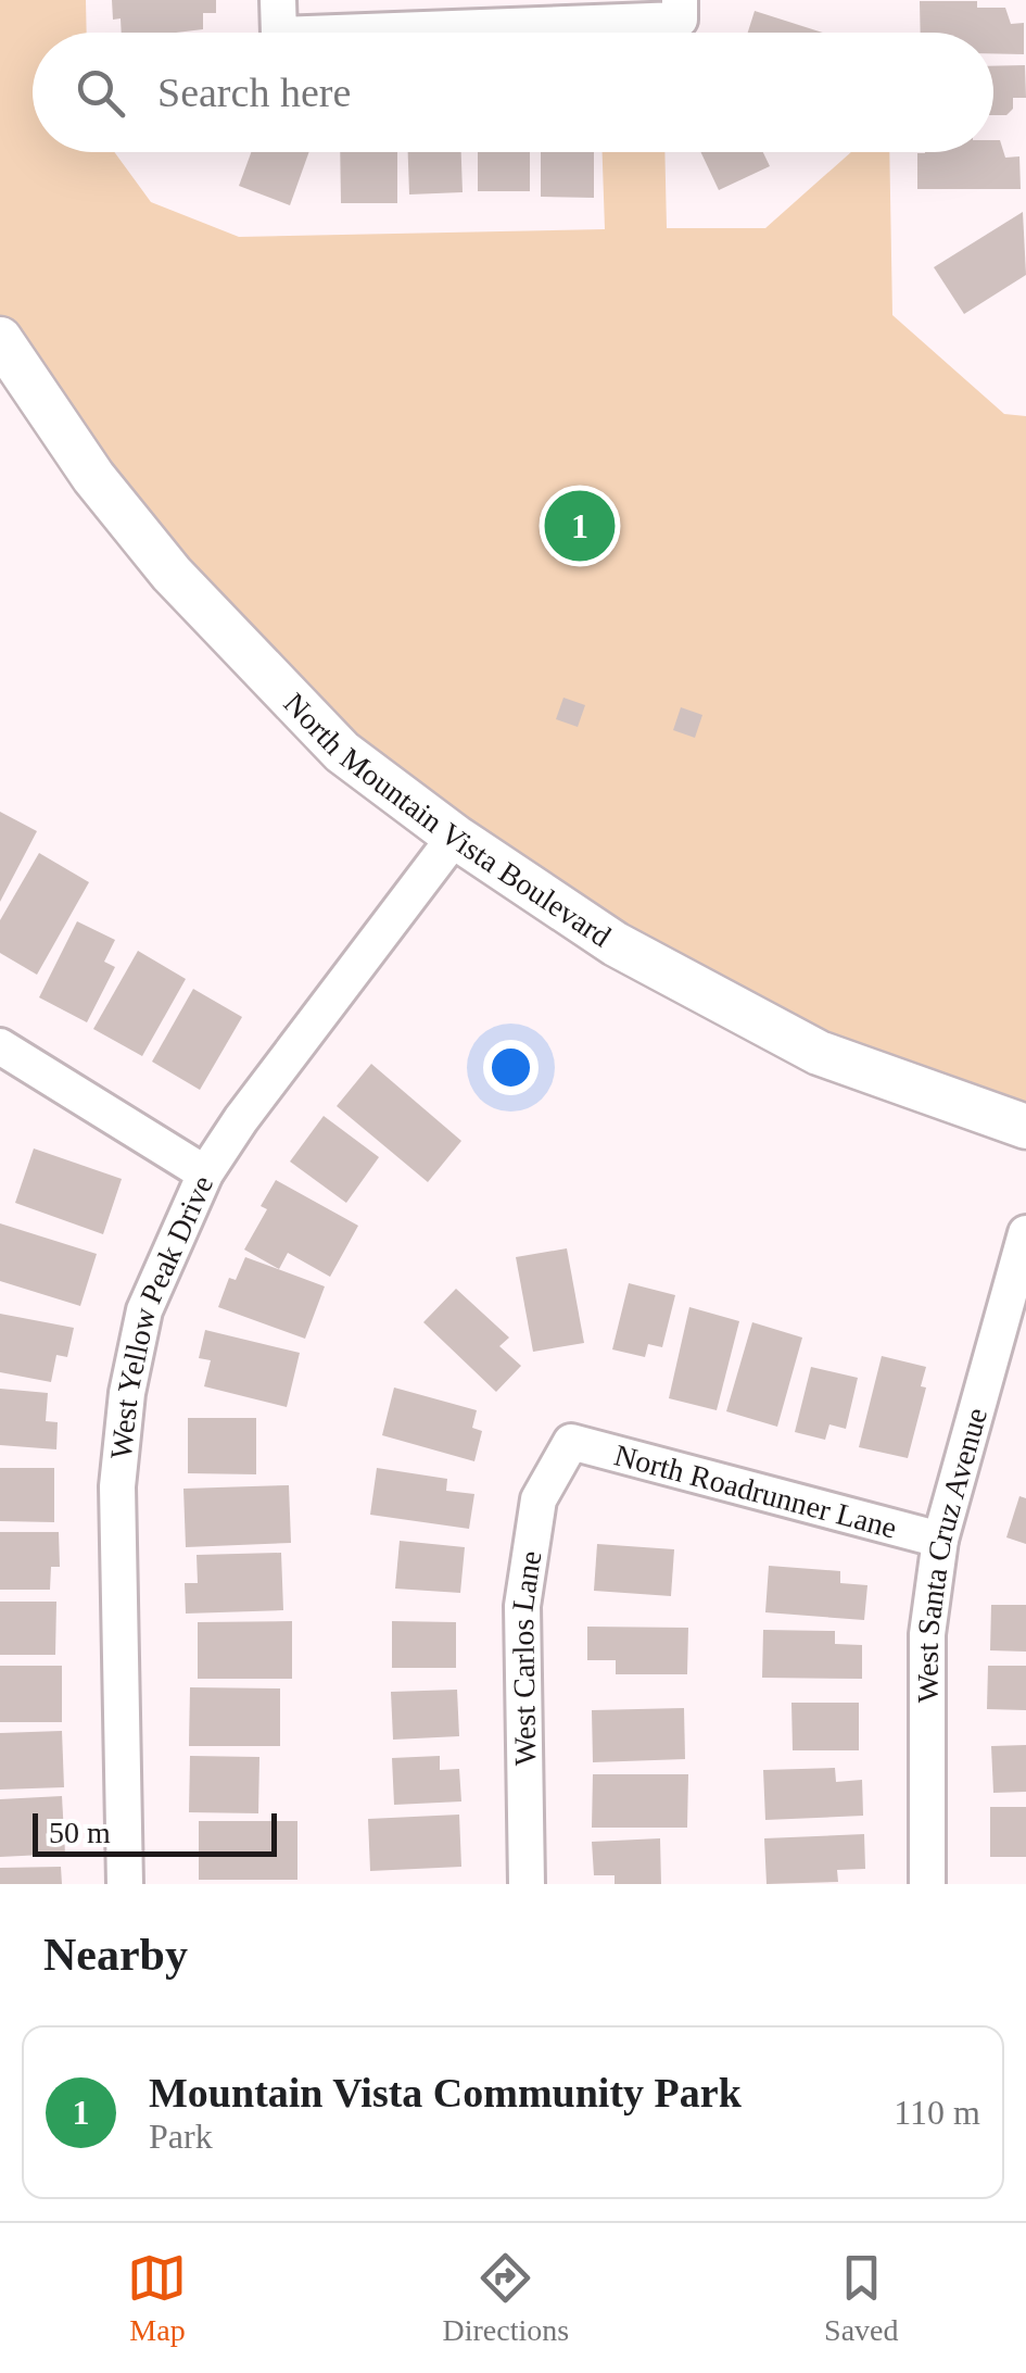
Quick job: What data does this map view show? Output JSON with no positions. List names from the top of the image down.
{
  "streets": {
    "street": [
      "North Mountain Vista Boulevard",
      "West Yellow Peak Drive",
      "North Roadrunner Lane",
      "West Santa Cruz Avenue",
      "West Carlos Lane"
    ]
  },
  "crossings": [
    ["North Mountain Vista Boulevard", "West Yellow Peak Drive"],
    ["North Roadrunner Lane", "West Santa Cruz Avenue"],
    ["North Roadrunner Lane", "West Carlos Lane"]
  ],
  "scale_bar": "50 m",
  "page": {
    "search": "Search here",
    "pins": "1",
    "scale": "50 m",
    "heading": "Nearby",
    "list": [
      {
        "mark": "1",
        "name": "Mountain Vista Community Park",
        "note": "Park",
        "value": "110 m"
      }
    ],
    "nav": ["Map", "Directions", "Saved"]
  }
}
